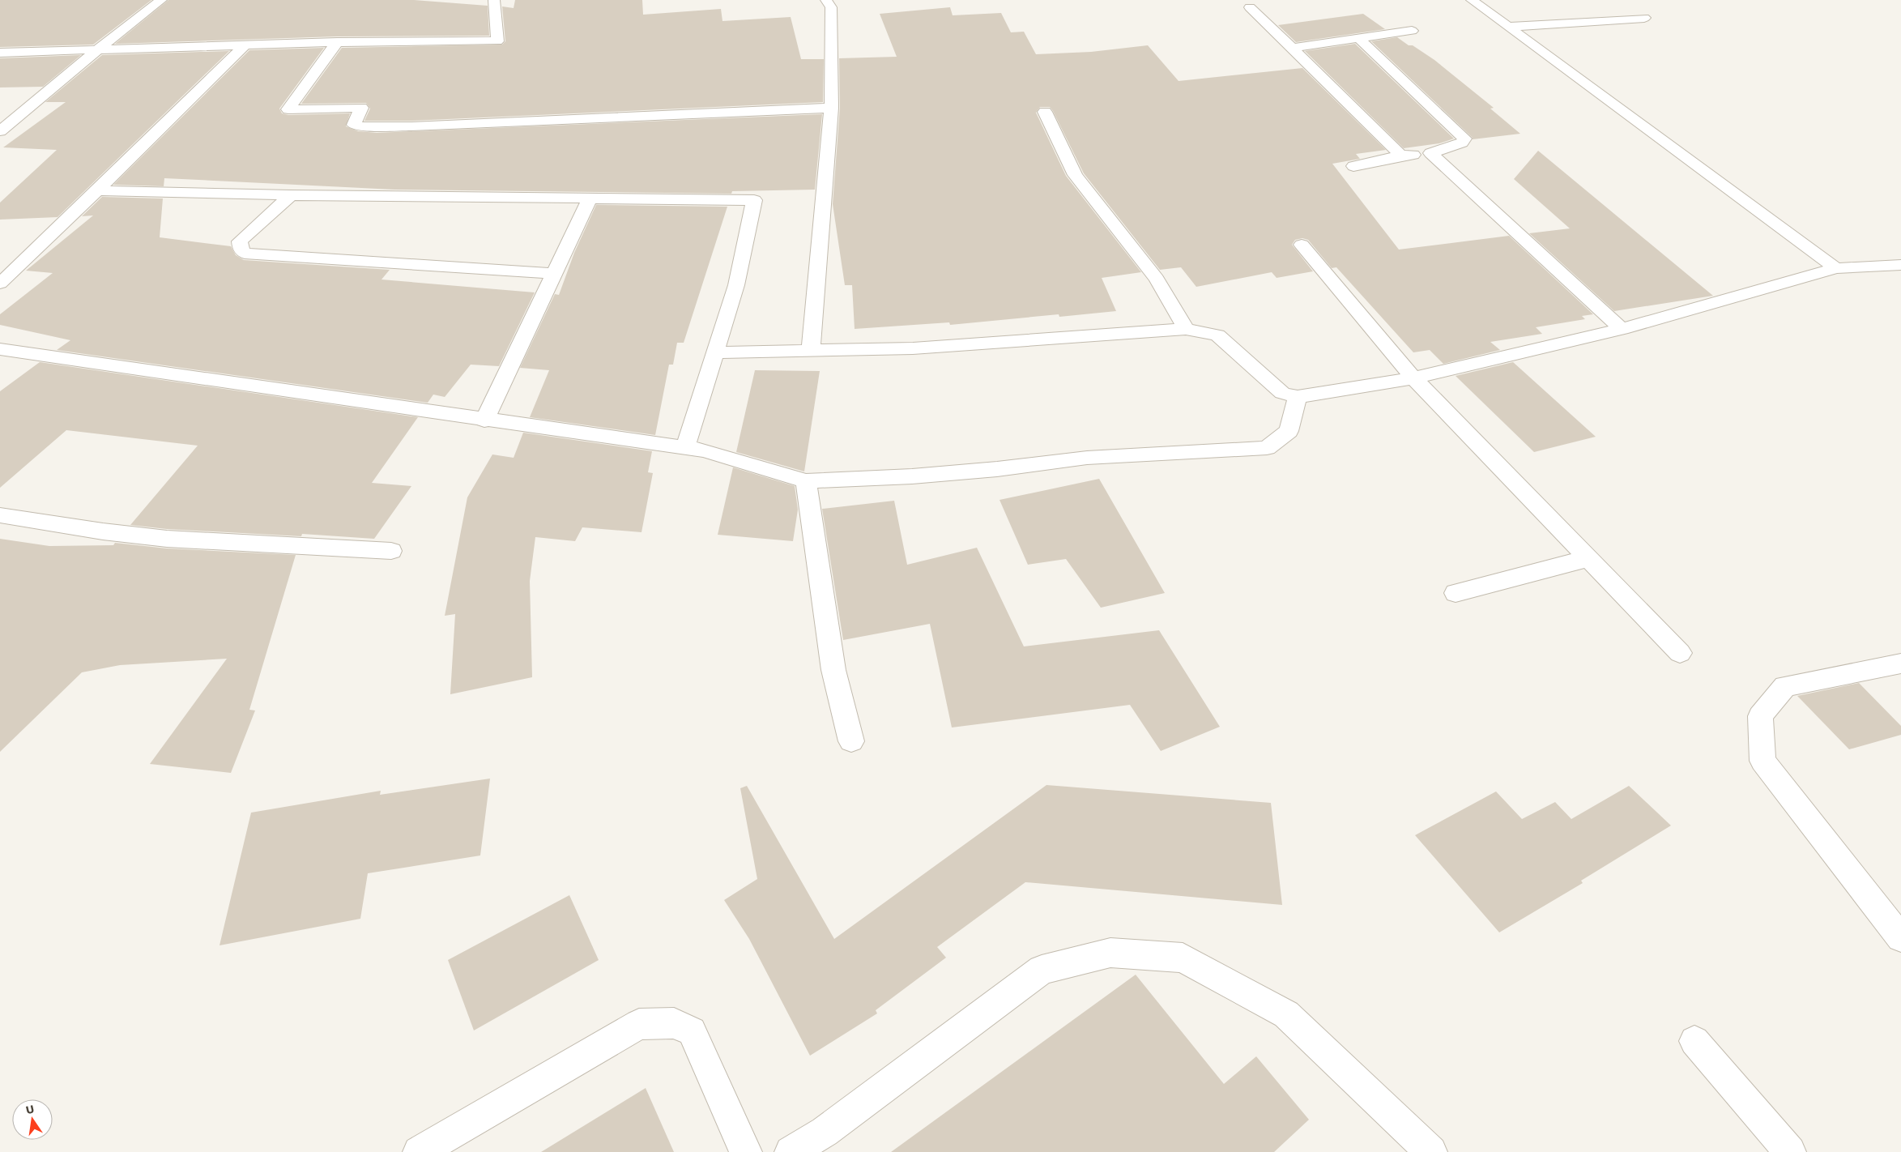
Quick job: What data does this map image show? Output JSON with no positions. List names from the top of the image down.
{
  "north": "top"
}
